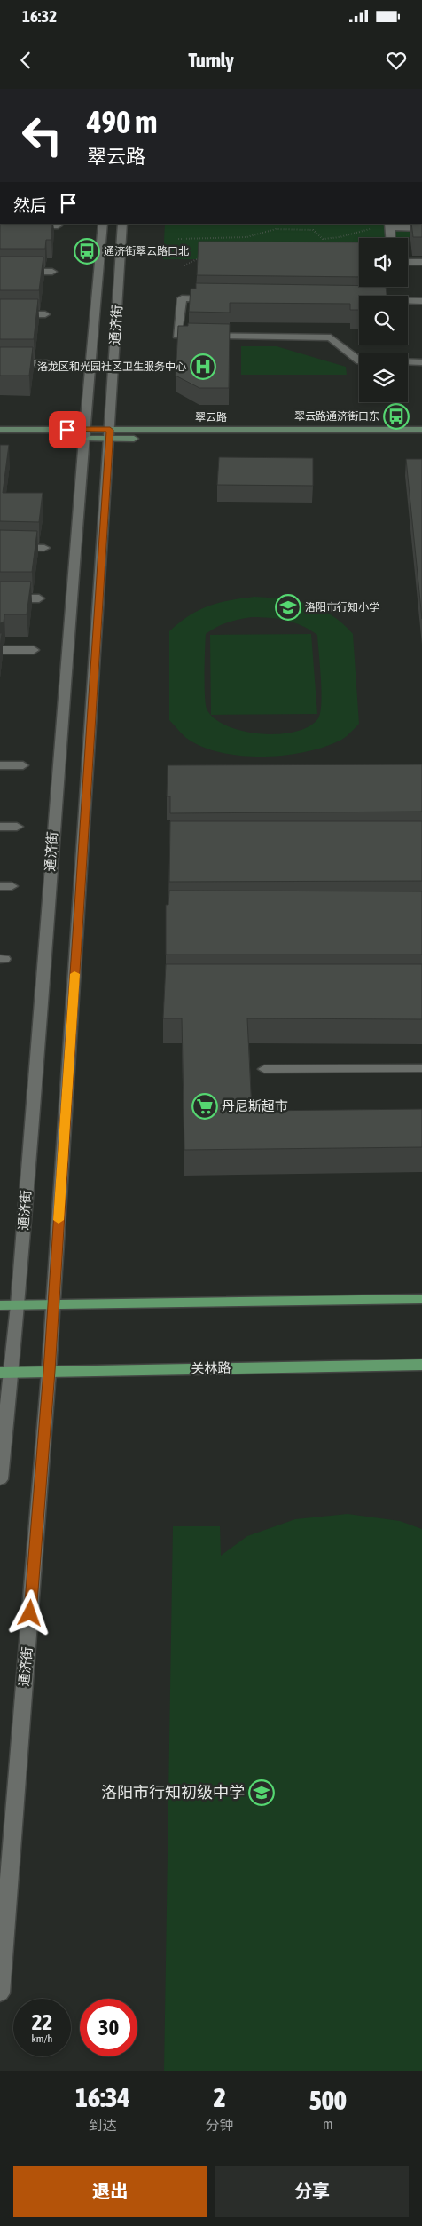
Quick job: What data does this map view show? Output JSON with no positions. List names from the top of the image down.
{
  "streets": {
    "main road": ["关林路"],
    "street": ["通济街", "翠云路"]
  },
  "crossings": [
    ["通济街", "翠云路"],
    ["通济街", "关林路"]
  ],
  "places": {
    "bus stop": ["通济街翠云路口北", "翠云路通济街口东"],
    "hospital": ["洛龙区和光园社区卫生服务中心"],
    "school or university": ["洛阳市行知小学", "洛阳市行知初级中学"],
    "supermarket": ["丹尼斯超市"]
  },
  "page": {
    "status": "16:32",
    "header": "Turnly",
    "turn": ["490 m", "翠云路"],
    "then": "然后",
    "speed": "22 km/h",
    "limit": "30",
    "eta": [
      "16:34",
      "到达",
      "2",
      "分钟",
      "500",
      "m"
    ],
    "buttons": ["退出", "分享"]
  }
}
